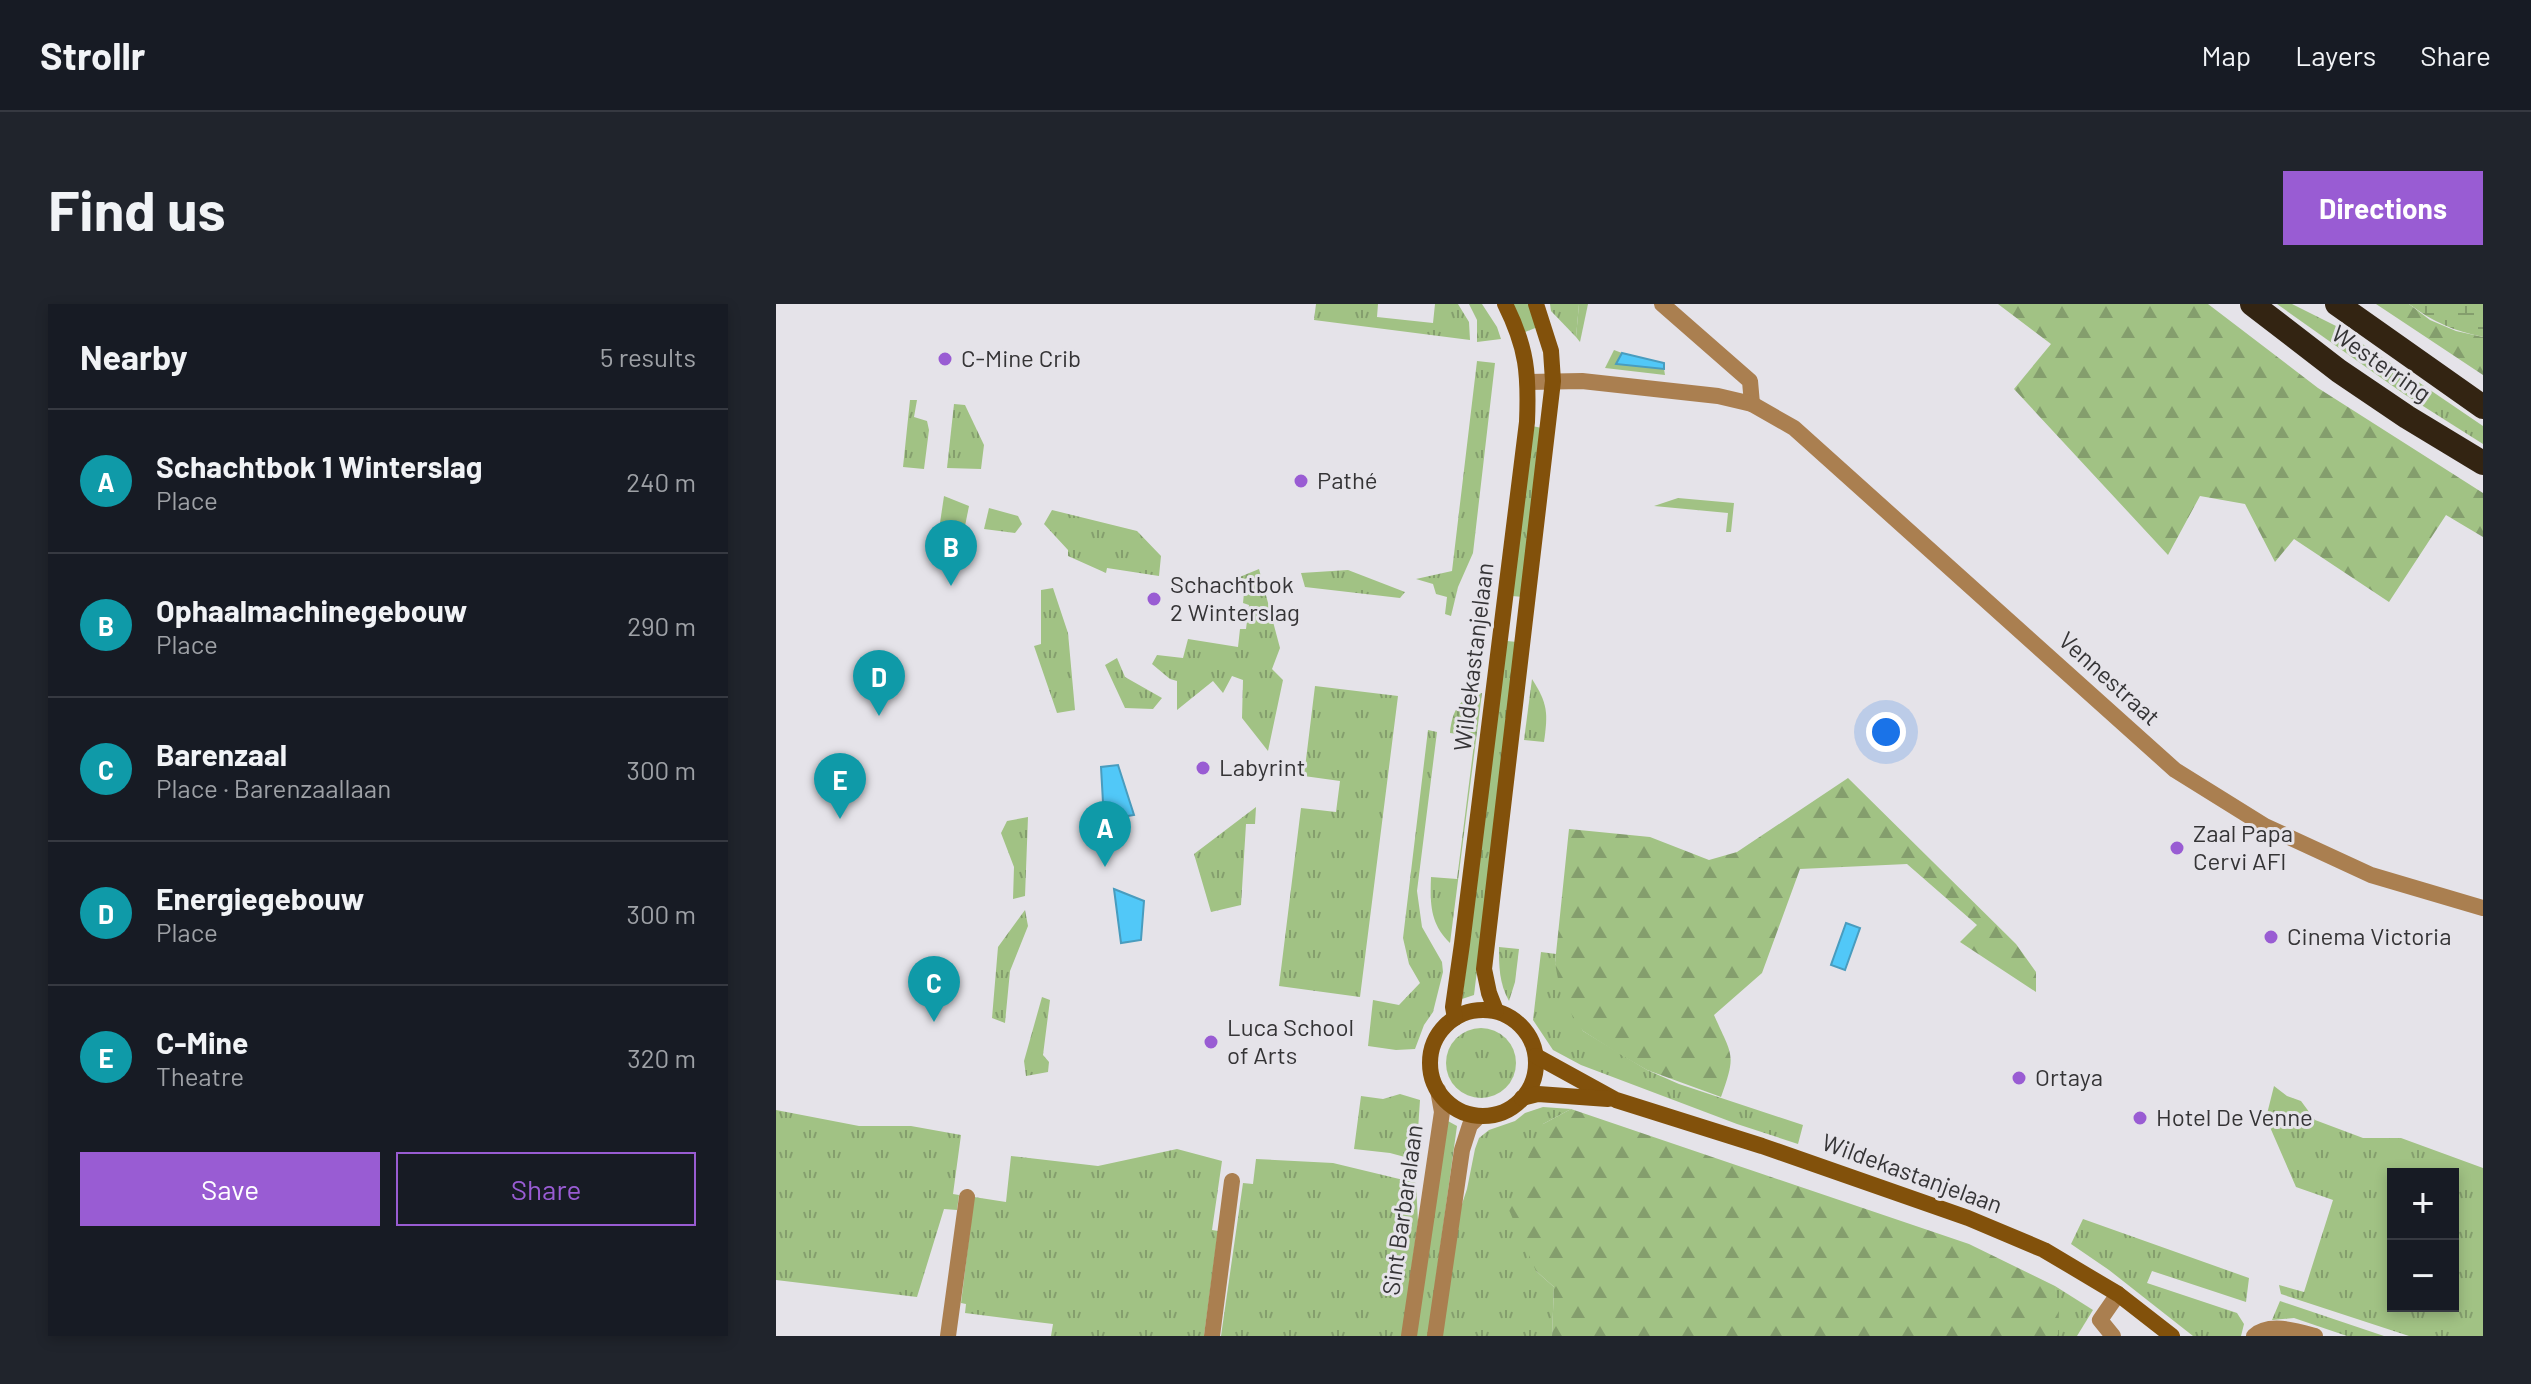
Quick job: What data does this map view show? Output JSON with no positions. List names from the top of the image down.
{
  "streets": {
    "highway": ["Westerring"],
    "street": ["Wildekastanjelaan", "Vennestraat", "Sint Barbaralaan"]
  },
  "crossings": [
    ["Wildekastanjelaan", "Vennestraat"],
    ["Wildekastanjelaan", "Sint Barbaralaan"]
  ],
  "places": [
    "C-Mine Crib",
    "Pathé",
    "Schachtbok 2 Winterslag",
    "Labyrint",
    "Zaal Papa Cervi AFI",
    "Cinema Victoria",
    "Luca School of Arts",
    "Ortaya",
    "Hotel De Venne"
  ],
  "page": {
    "header": "Strollr",
    "nav": ["Map", "Layers", "Share"],
    "buttons": [
      "Directions",
      ["Save", "Share"]
    ],
    "title": "Find us",
    "heading": ["Nearby", "5 results"],
    "list": [
      {
        "mark": "A",
        "name": "Schachtbok 1 Winterslag",
        "note": "Place",
        "value": "240 m"
      },
      {
        "mark": "B",
        "name": "Ophaalmachinegebouw",
        "note": "Place",
        "value": "290 m"
      },
      {
        "mark": "C",
        "name": "Barenzaal",
        "note": "Place · Barenzaallaan",
        "value": "300 m"
      },
      {
        "mark": "D",
        "name": "Energiegebouw",
        "note": "Place",
        "value": "300 m"
      },
      {
        "mark": "E",
        "name": "C-Mine",
        "note": "Theatre",
        "value": "320 m"
      }
    ],
    "pins": [
      "B",
      "D",
      "E",
      "A",
      "C"
    ],
    "map_buttons": ["+", "−"]
  }
}
